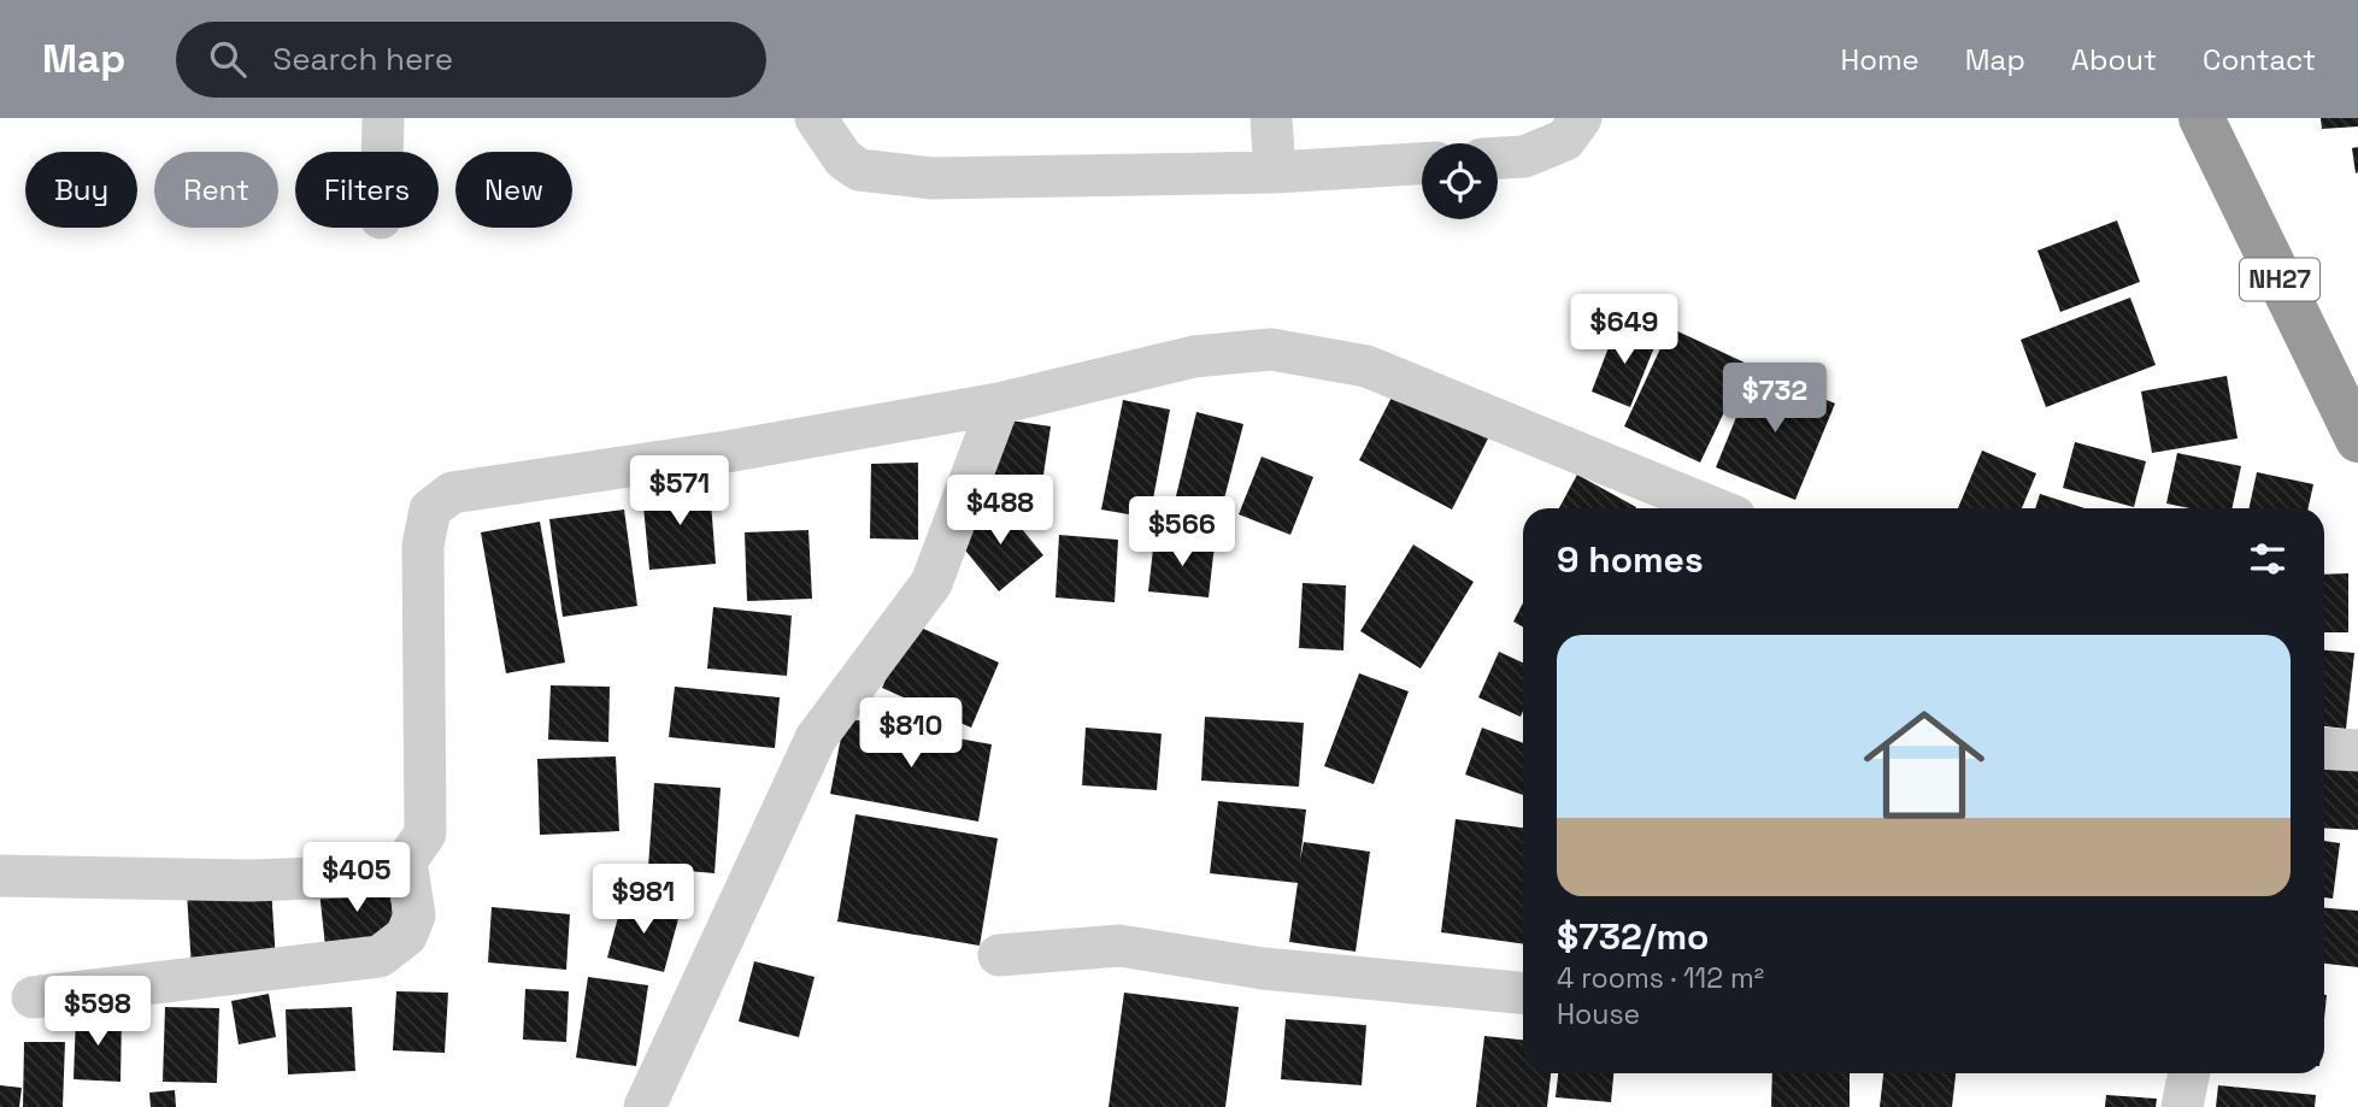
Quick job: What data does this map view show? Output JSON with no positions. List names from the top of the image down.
{
  "streets": {
    "highway": ["NH27"]
  },
  "page": {
    "header": "Map",
    "search": "Search here",
    "nav": [
      "Home",
      "Map",
      "About",
      "Contact"
    ],
    "chip": [
      "Buy",
      "Rent",
      "Filters",
      "New"
    ],
    "price": [
      "$649",
      "$732",
      "$571",
      "$488",
      "$566",
      "$810",
      "$405",
      "$981",
      "$598"
    ],
    "heading": "9 homes",
    "list": [
      {
        "name": "$732/mo",
        "note": "4 rooms · 112 m² · House"
      }
    ]
  }
}
